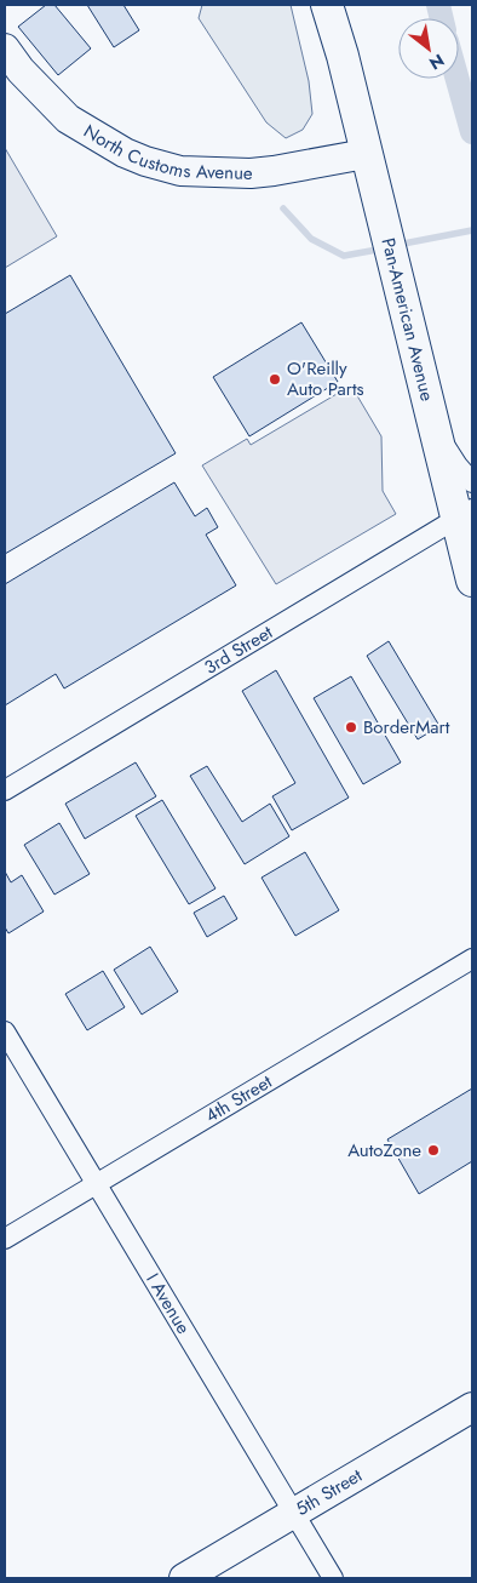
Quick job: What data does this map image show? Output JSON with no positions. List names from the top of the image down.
{
  "streets": {
    "main road": ["North Customs Avenue", "Pan-American Avenue", "5th Street"],
    "street": ["3rd Street", "4th Street", "I Avenue"]
  },
  "crossings": [
    ["North Customs Avenue", "Pan-American Avenue"],
    ["Pan-American Avenue", "3rd Street"],
    ["4th Street", "I Avenue"],
    ["I Avenue", "5th Street"]
  ],
  "places": ["O'Reilly Auto Parts", "BorderMart", "AutoZone"],
  "north": "bottom right"
}
